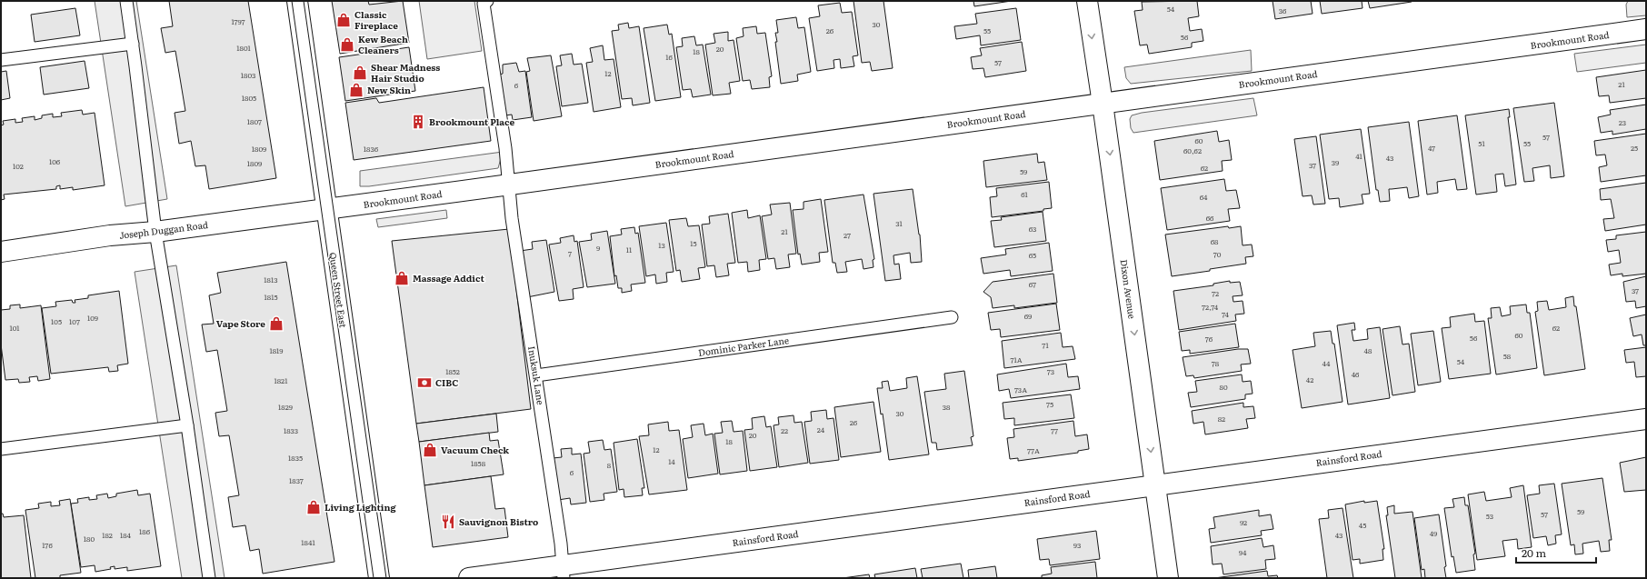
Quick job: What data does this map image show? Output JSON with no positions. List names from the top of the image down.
{
  "streets": {
    "street": [
      "Brookmount Road",
      "Joseph Duggan Road",
      "Dixon Avenue",
      "Queen Street East",
      "Rainsford Road"
    ],
    "lane": ["Dominic Parker Lane", "Inuksuk Lane"]
  },
  "crossings": [
    ["Brookmount Road", "Joseph Duggan Road"],
    ["Brookmount Road", "Dixon Avenue"],
    ["Brookmount Road", "Queen Street East"],
    ["Brookmount Road", "Inuksuk Lane"],
    ["Joseph Duggan Road", "Queen Street East"],
    ["Dixon Avenue", "Rainsford Road"],
    ["Dominic Parker Lane", "Inuksuk Lane"],
    ["Inuksuk Lane", "Rainsford Road"]
  ],
  "one_way": ["Dixon Avenue"],
  "places": {
    "shop": [
      "Classic Fireplace",
      "Kew Beach Cleaners",
      "Shear Madness Hair Studio",
      "New Skin",
      "Massage Addict",
      "Vape Store",
      "Vacuum Check",
      "Living Lighting"
    ],
    "building": ["Brookmount Place"],
    "bank": ["CIBC"],
    "restaurant": ["Sauvignon Bistro"]
  },
  "house_numbers": [
    "54",
    "36",
    "1797",
    "30",
    "26",
    "55",
    "56",
    "1801",
    "20",
    "18",
    "16",
    "57",
    "12",
    "1803",
    "21",
    "6",
    "1805",
    "1807",
    "23",
    "57",
    "60",
    "51",
    "55",
    "47",
    "25",
    "1809",
    "1836",
    "60,62",
    "41",
    "43",
    "106",
    "39",
    "1809",
    "37",
    "102",
    "62",
    "59",
    "61",
    "64",
    "66",
    "31",
    "63",
    "21",
    "27",
    "68",
    "15",
    "13",
    "9",
    "11",
    "7",
    "70",
    "65",
    "1813",
    "67",
    "37",
    "72",
    "1815",
    "72,74",
    "74",
    "69",
    "109",
    "105",
    "107",
    "101",
    "62",
    "60",
    "56",
    "76",
    "71",
    "1819",
    "48",
    "58",
    "71A",
    "54",
    "78",
    "44",
    "1852",
    "73",
    "46",
    "42",
    "1821",
    "80",
    "73A",
    "75",
    "1829",
    "38",
    "30",
    "82",
    "26",
    "24",
    "1833",
    "22",
    "77",
    "20",
    "18",
    "12",
    "77A",
    "1835",
    "14",
    "1858",
    "8",
    "6",
    "1837",
    "59",
    "57",
    "53",
    "92",
    "45",
    "186",
    "49",
    "182",
    "184",
    "43",
    "180",
    "1841",
    "176",
    "93",
    "94"
  ],
  "scale_bar": "20 m"
}
